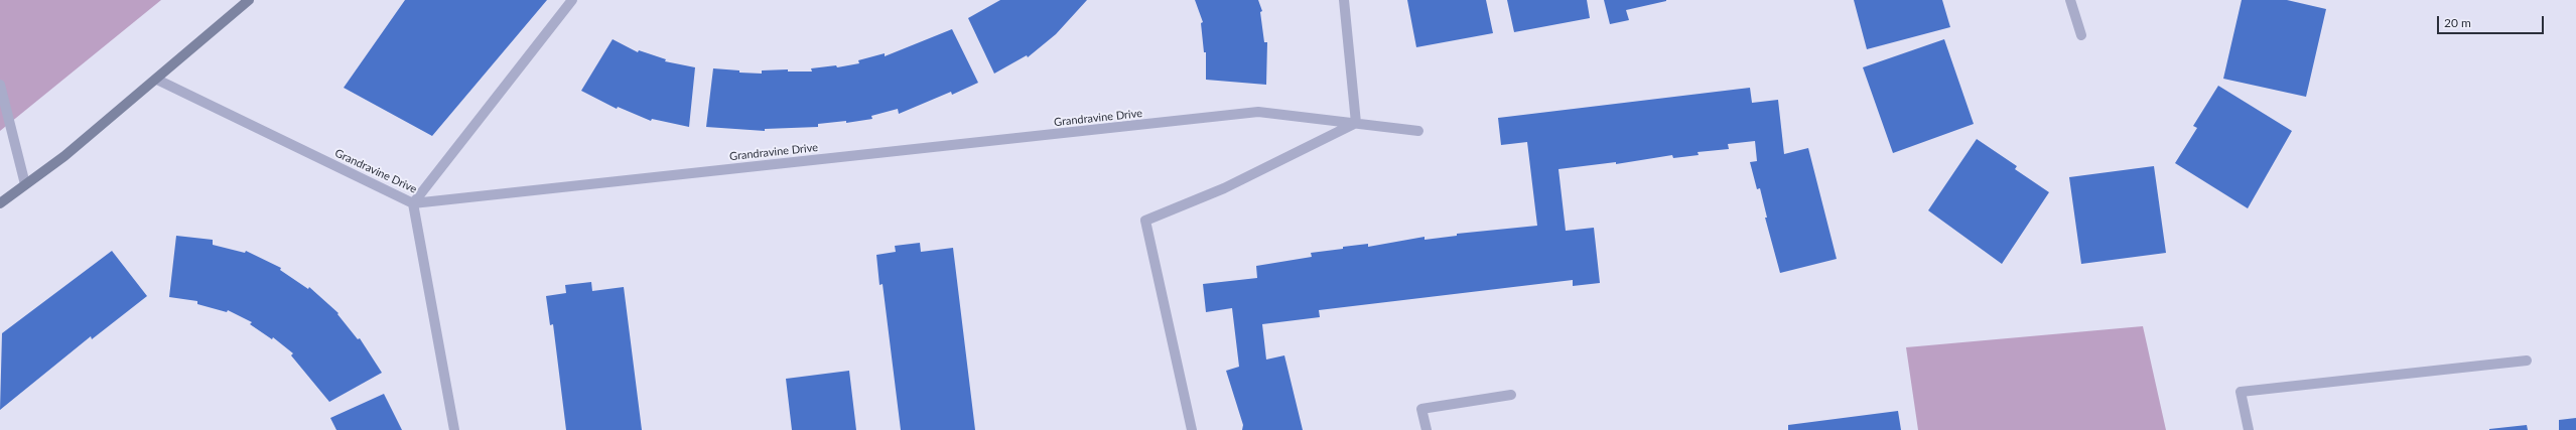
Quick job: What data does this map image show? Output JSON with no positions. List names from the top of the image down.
{
  "streets": {
    "street": ["Grandravine Drive"]
  },
  "scale_bar": "20 m"
}
